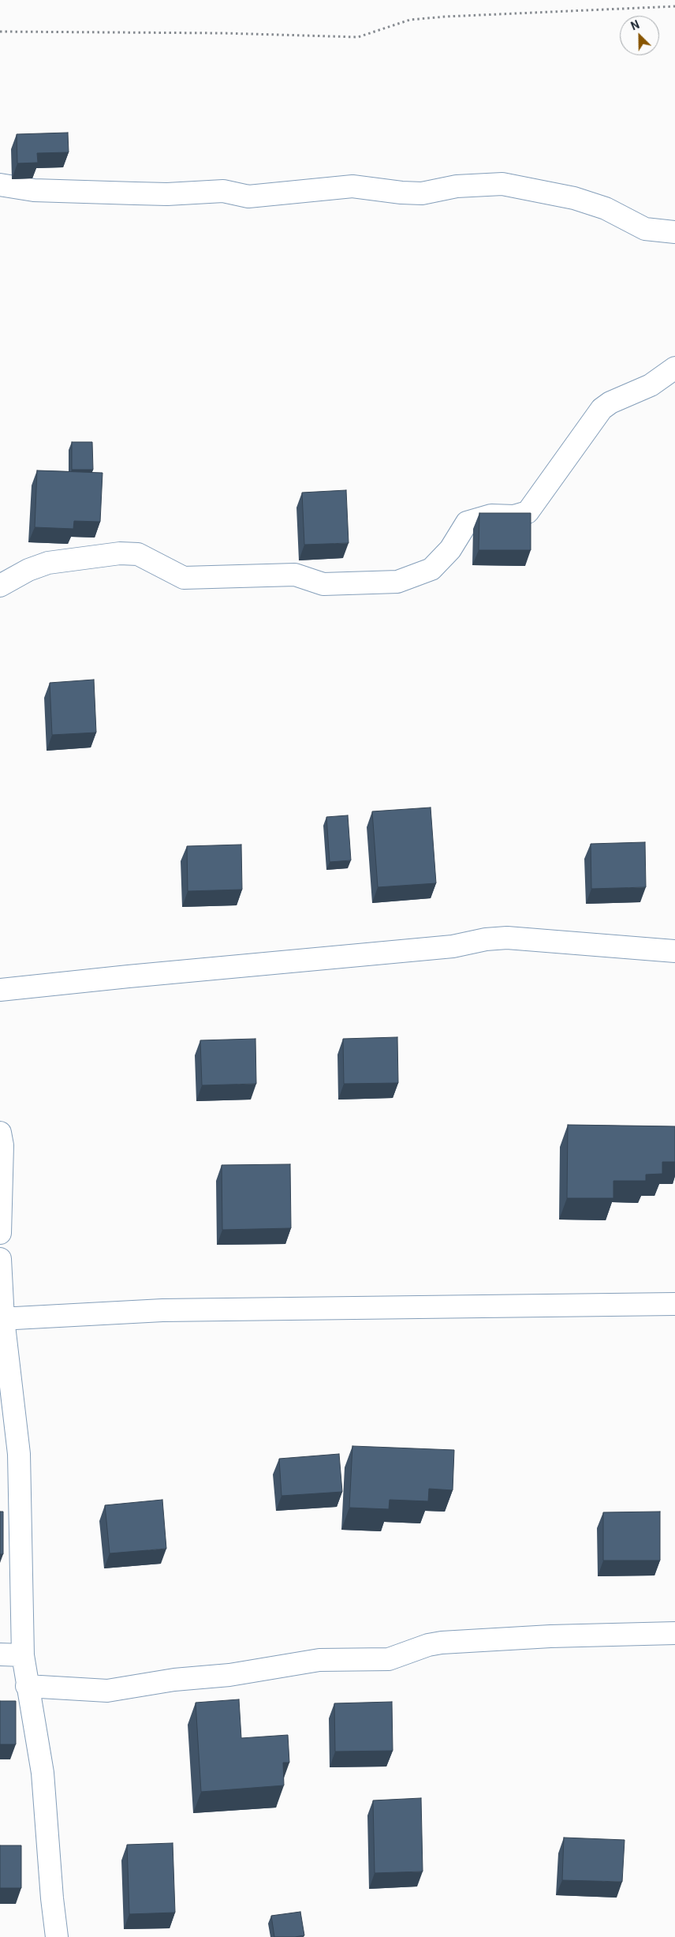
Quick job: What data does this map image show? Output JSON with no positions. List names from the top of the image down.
{
  "north": "top left"
}
